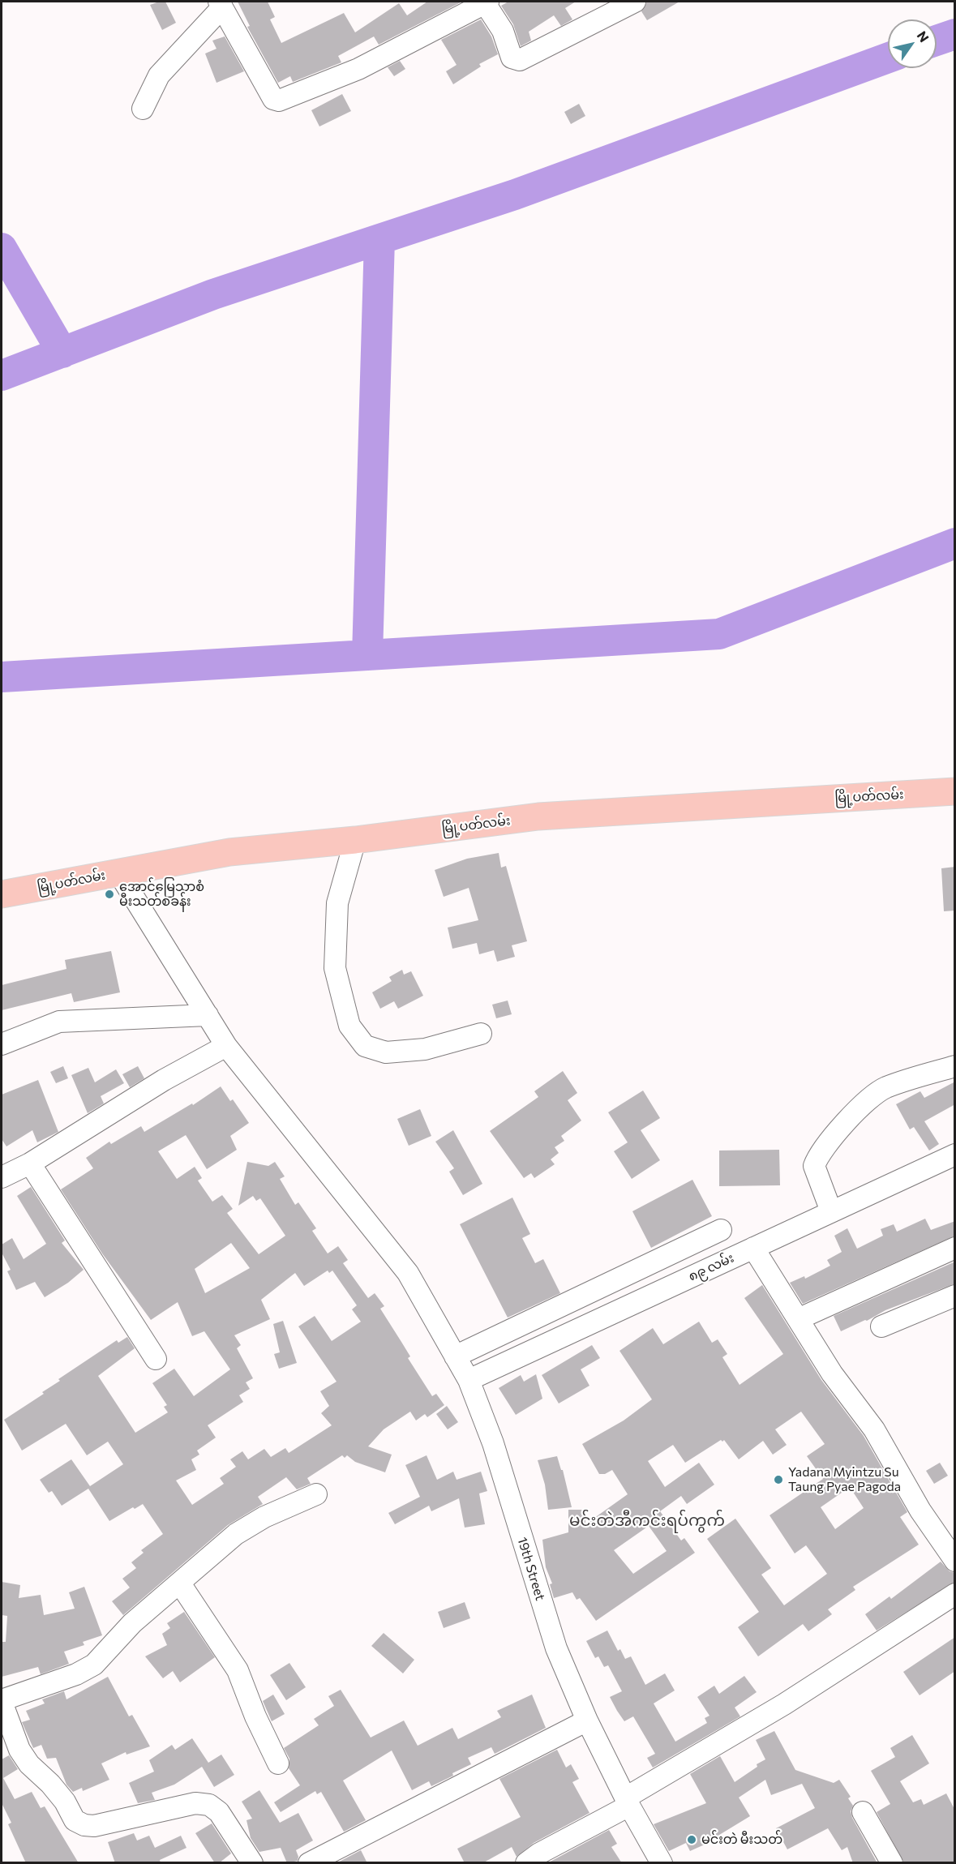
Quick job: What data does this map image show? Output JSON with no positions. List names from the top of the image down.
{
  "streets": {
    "main road": ["မြို့ပတ်လမ်း"],
    "street": ["၈၉ လမ်း", "19th Street"]
  },
  "crossings": [
    ["မြို့ပတ်လမ်း", "19th Street"],
    ["၈၉ လမ်း", "19th Street"]
  ],
  "districts": ["မင်းတဲအီကင်းရပ်ကွက်"],
  "places": ["အောင်မြေသာစံ မီးသတ်စခန်း", "Yadana Myintzu Su Taung Pyae Pagoda", "မင်းတဲ မီးသတ်"],
  "north": "top right"
}
